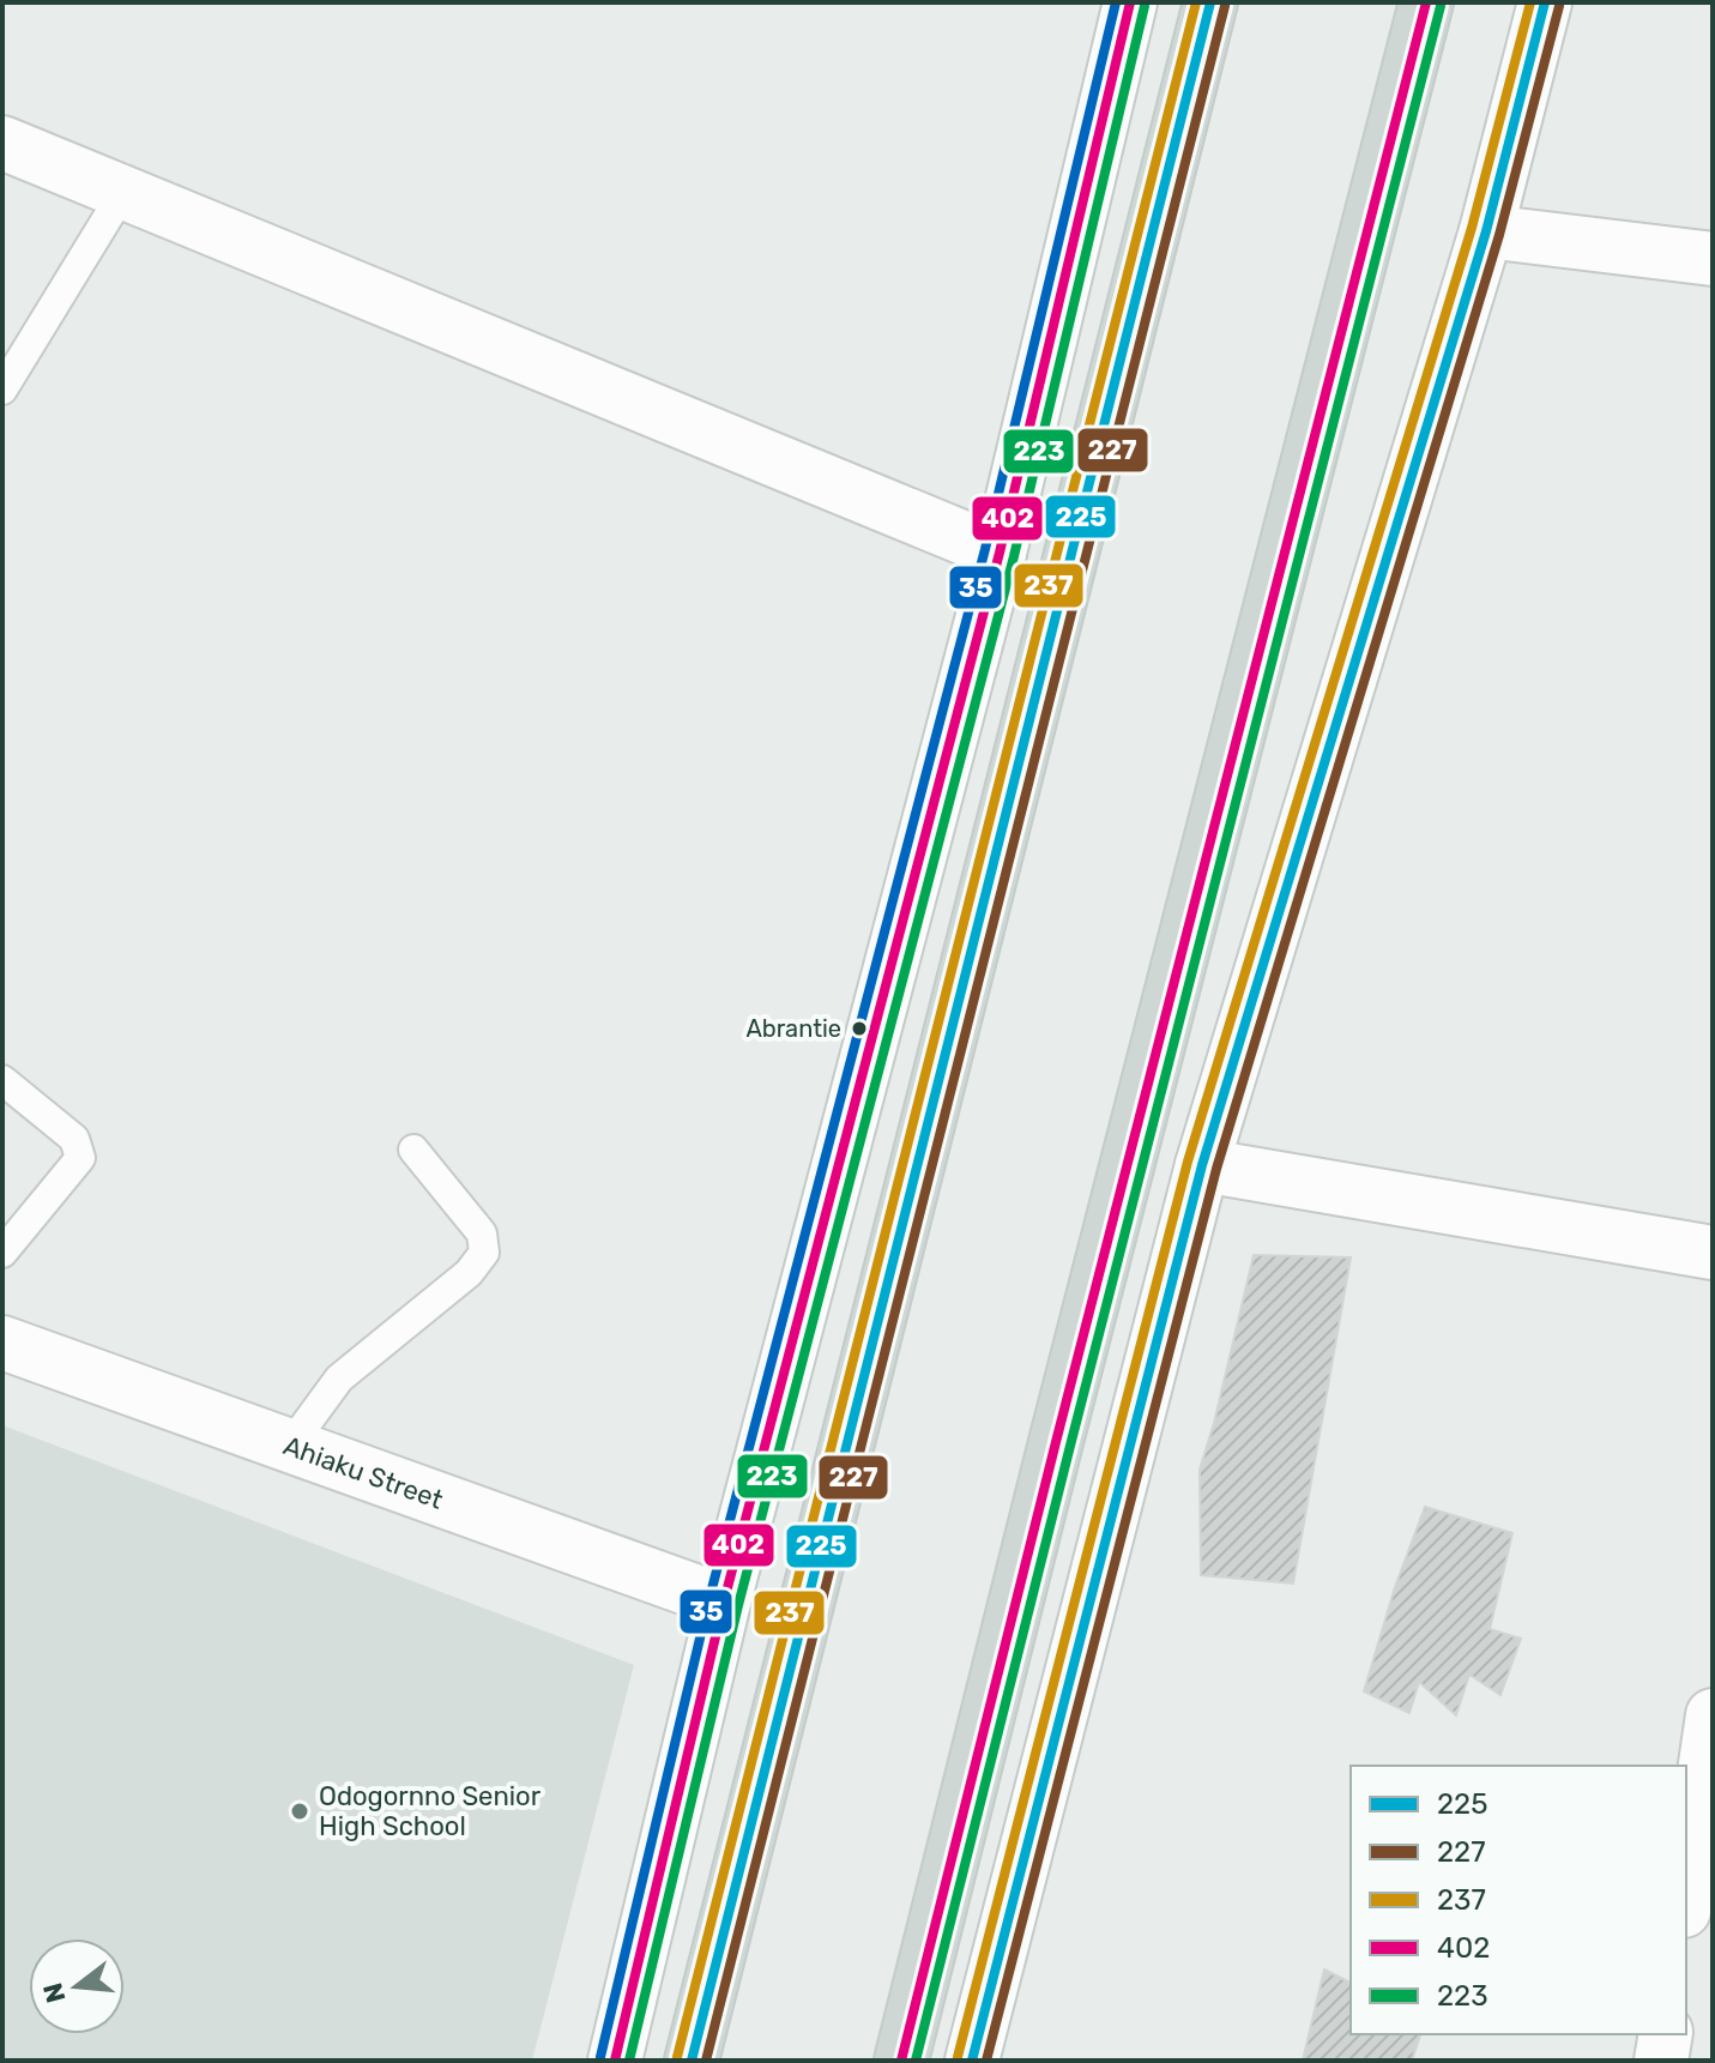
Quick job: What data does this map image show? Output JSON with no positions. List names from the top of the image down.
{
  "streets": {
    "street": ["Ahiaku Street"]
  },
  "places": ["Abrantie", "Odogornno Senior High School"],
  "lines": [
    "transit line 225",
    "transit line 237",
    "transit line 402",
    "transit line 35",
    "transit line 227",
    "transit line 223"
  ],
  "legend": [
    "225",
    "227",
    "237",
    "402",
    "223"
  ],
  "north": "left"
}
